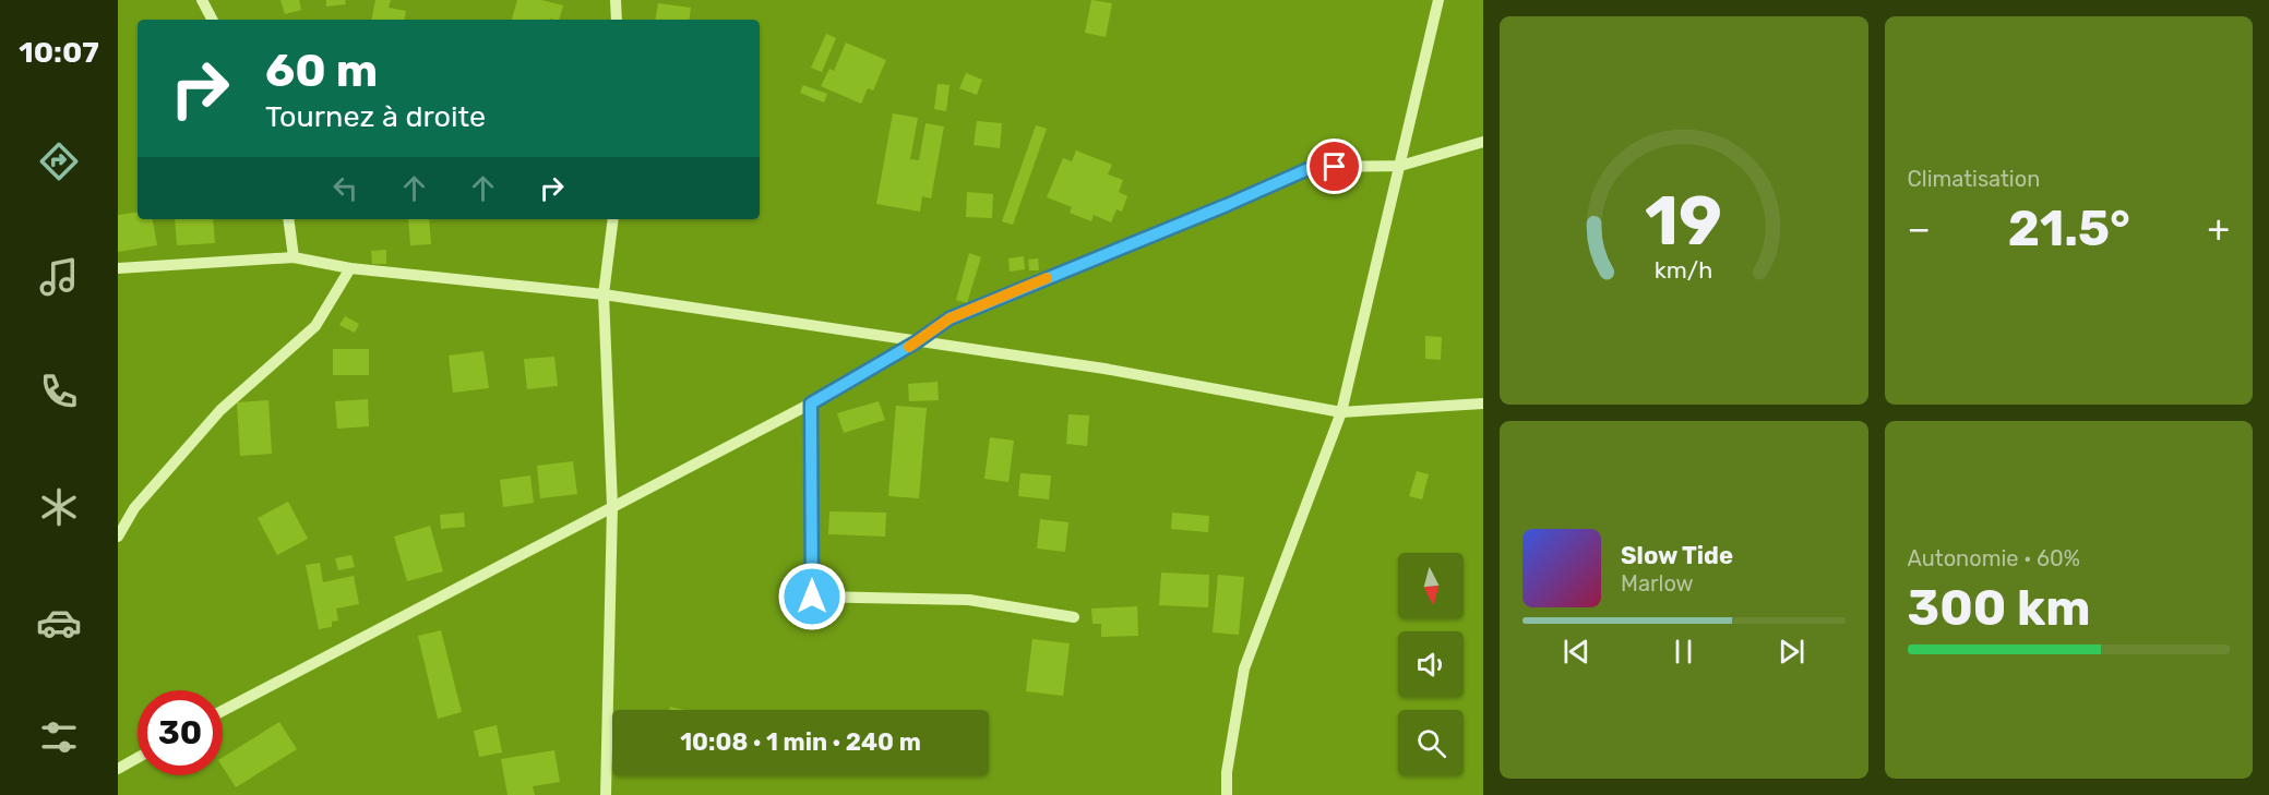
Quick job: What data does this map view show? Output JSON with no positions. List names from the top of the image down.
{
  "north": "bottom",
  "page": {
    "tabs": "10:07",
    "tile": [
      "Climatisation",
      ["Autonomie · 60%", "300 km"]
    ],
    "turn": ["60 m", "Tournez à droite"],
    "heat": ["−", "21.5°", "+"],
    "song": ["Slow Tide", "Marlow"],
    "limit": "30",
    "trip": "10:08 · 1 min · 240 m",
    "gauge": ["19", "km/h"]
  }
}
